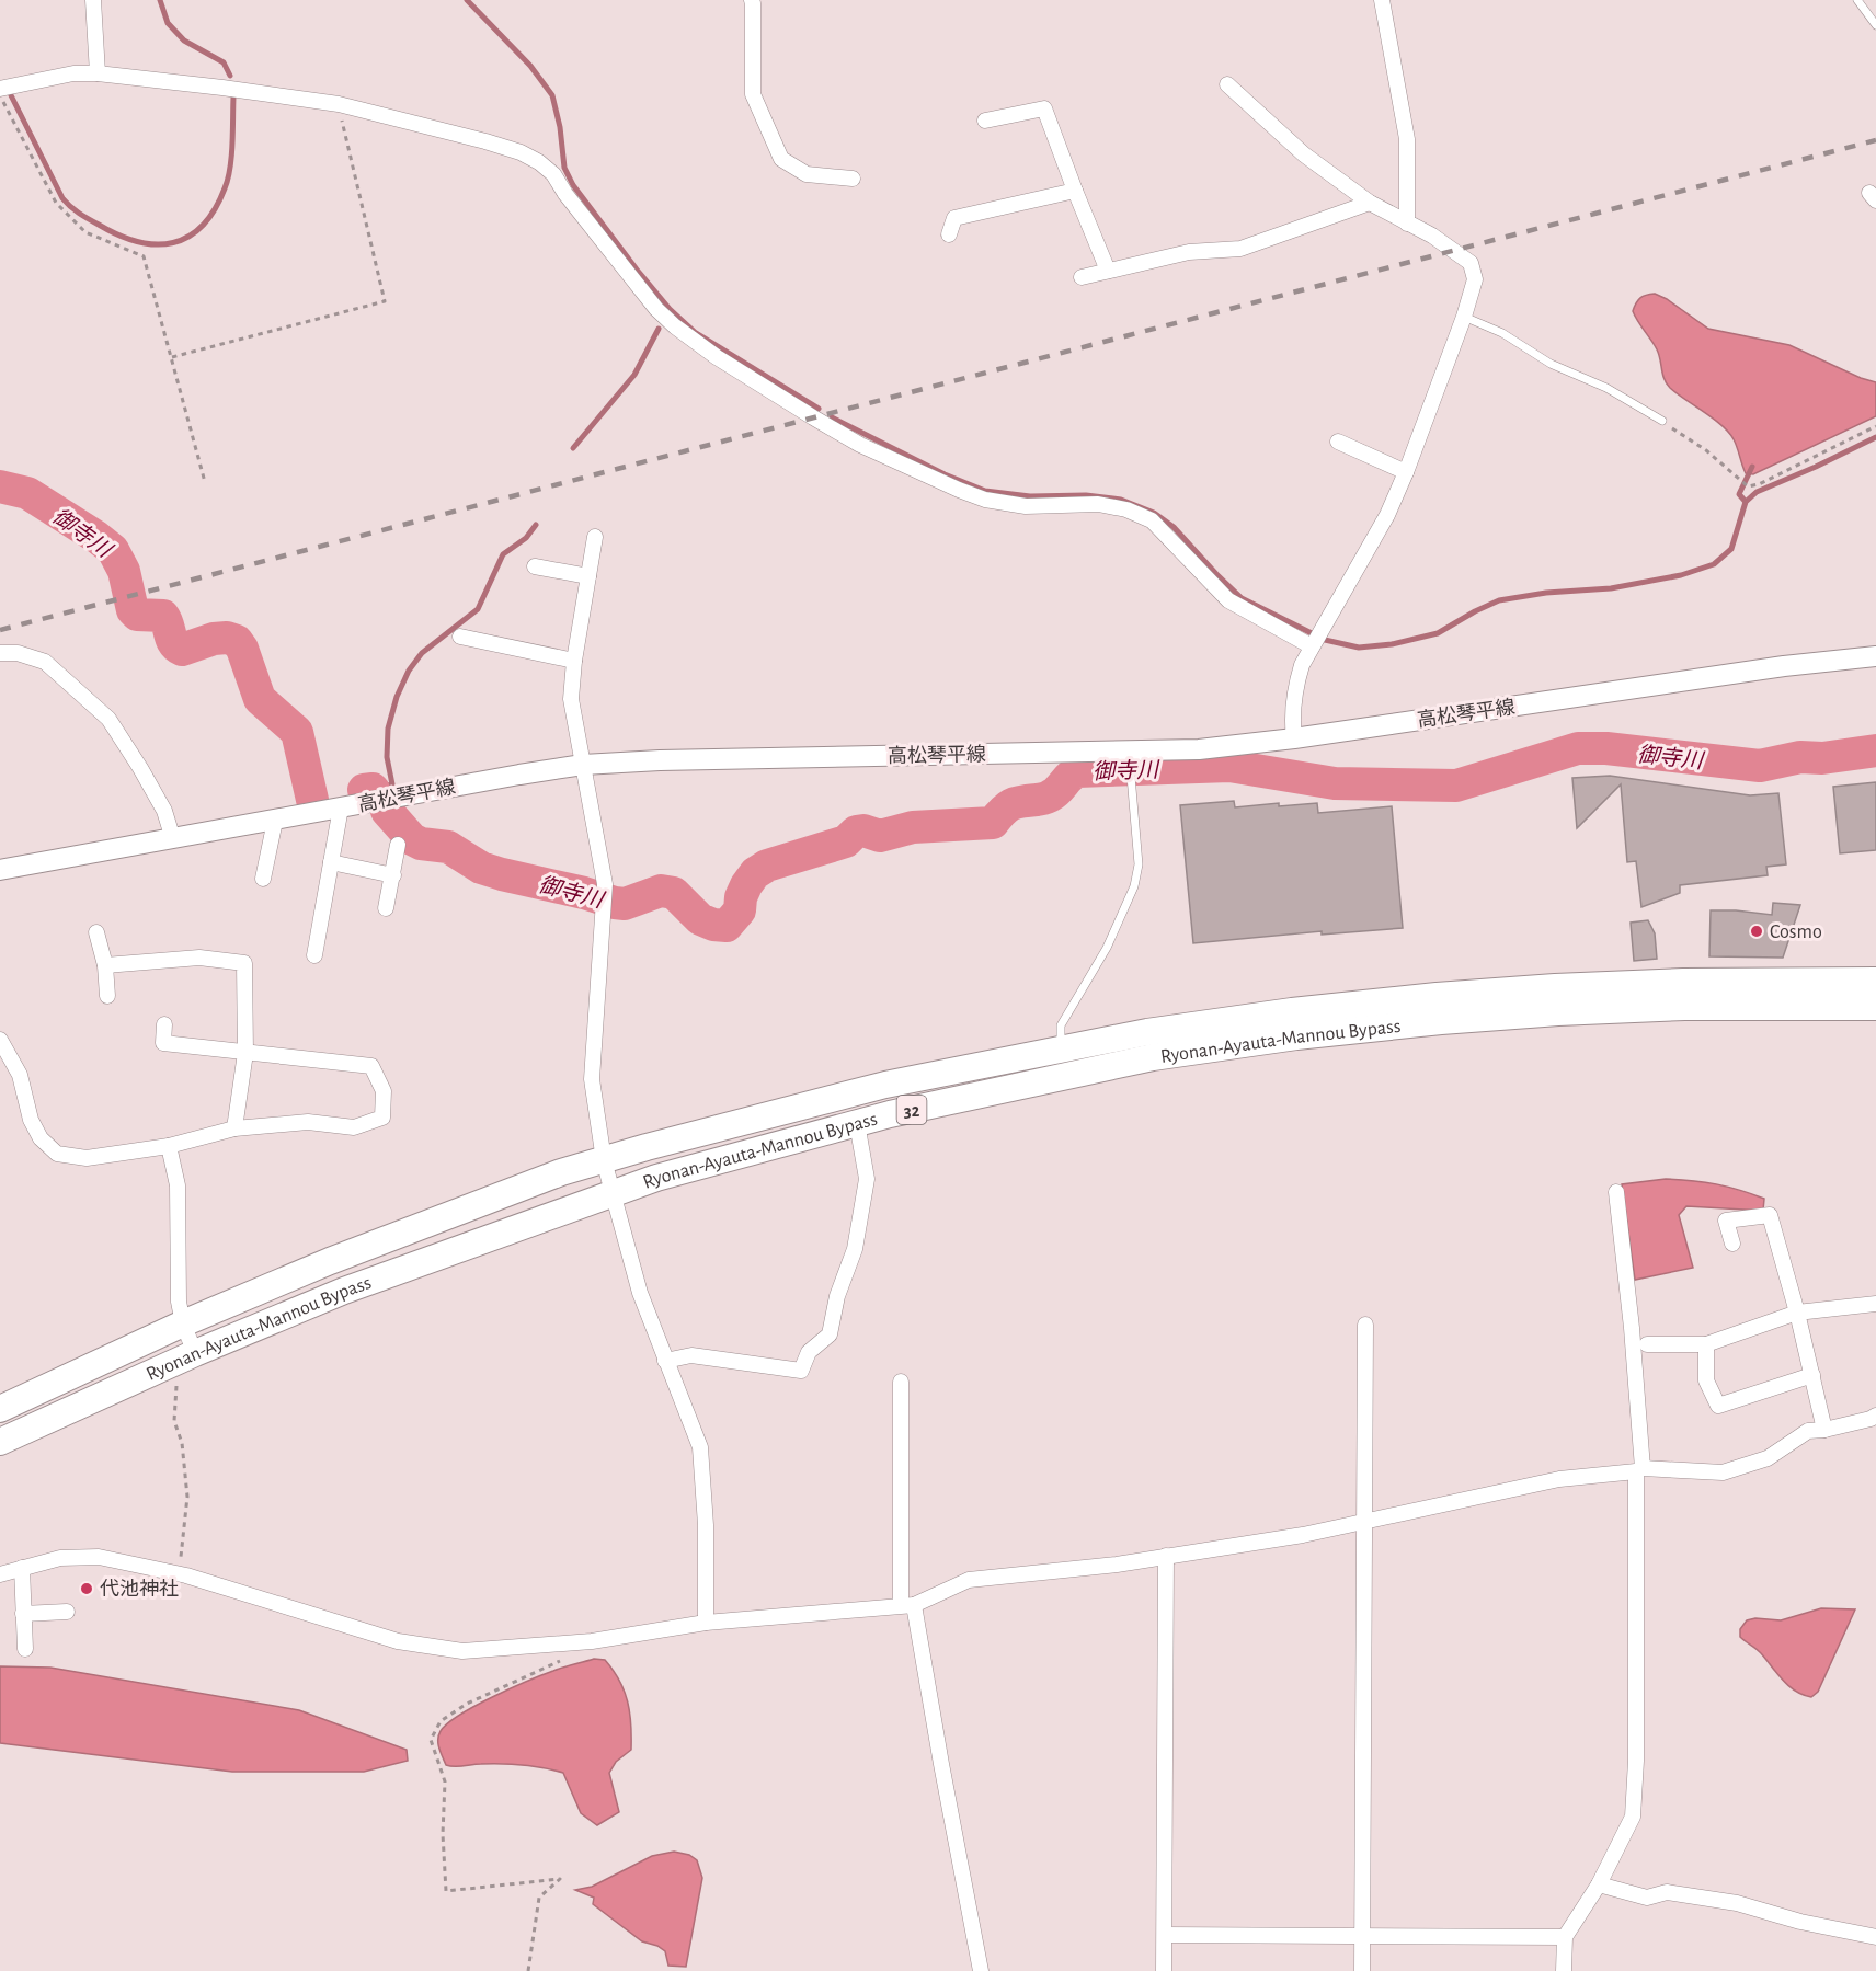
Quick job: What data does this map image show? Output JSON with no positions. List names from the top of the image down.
{
  "streets": {
    "highway": ["Ryonan-Ayauta-Mannou Bypass", "32"],
    "main road": ["高松琴平線"]
  },
  "water": ["御寺川"],
  "places": ["Cosmo", "代池神社"]
}
